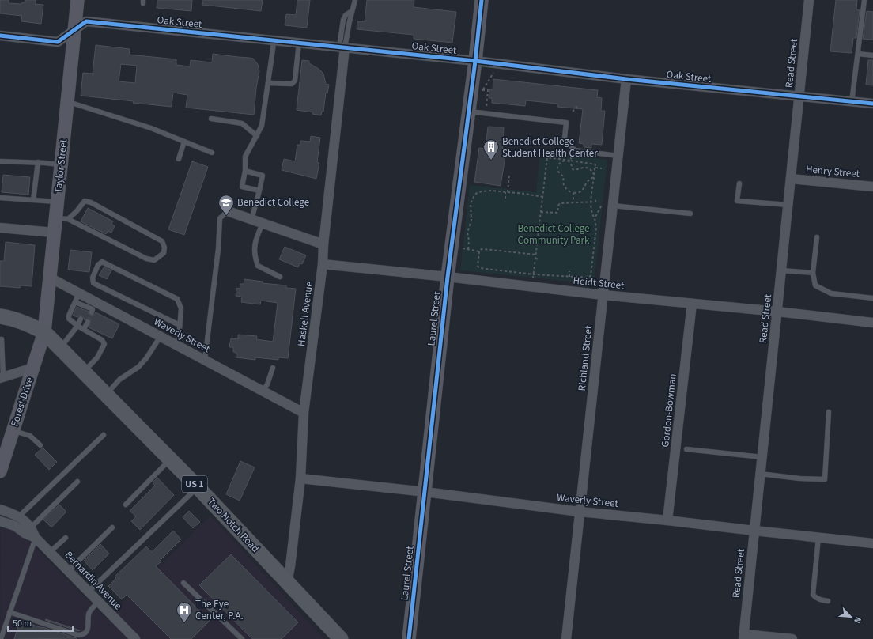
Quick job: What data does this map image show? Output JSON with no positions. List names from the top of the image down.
{
  "streets": {
    "main road": ["US 1", "Two Notch Road"],
    "street": [
      "Oak Street",
      "Read Street",
      "Taylor Street",
      "Henry Street",
      "Heidt Street",
      "Haskell Avenue",
      "Laurel Street",
      "Waverly Street",
      "Richland Street",
      "Forest Drive",
      "Gordon-Bowman",
      "Bernardin Avenue"
    ]
  },
  "crossings": [
    ["Oak Street", "Read Street"],
    ["Oak Street", "Taylor Street"],
    ["Oak Street", "Haskell Avenue"],
    ["Oak Street", "Laurel Street"],
    ["Oak Street", "Richland Street"],
    ["Read Street", "Henry Street"],
    ["Read Street", "Heidt Street"],
    ["Read Street", "Waverly Street"],
    ["Taylor Street", "Waverly Street"],
    ["Taylor Street", "Forest Drive"],
    ["Taylor Street", "US 1"],
    ["Taylor Street", "Two Notch Road"],
    ["Heidt Street", "Haskell Avenue"],
    ["Heidt Street", "Laurel Street"],
    ["Heidt Street", "Richland Street"],
    ["Heidt Street", "Gordon-Bowman"],
    ["Haskell Avenue", "Waverly Street"],
    ["Haskell Avenue", "Two Notch Road"],
    ["Laurel Street", "Waverly Street"],
    ["Waverly Street", "Richland Street"],
    ["Waverly Street", "Gordon-Bowman"],
    ["Forest Drive", "US 1"],
    ["Forest Drive", "Two Notch Road"],
    ["US 1", "Two Notch Road"]
  ],
  "parks": ["Benedict College Community Park"],
  "places": {
    "building": ["Benedict College Student Health Center"],
    "school or university": ["Benedict College"],
    "hospital": ["The Eye Center, P.A."]
  },
  "scale_bar": "50 m",
  "north": "bottom right"
}
